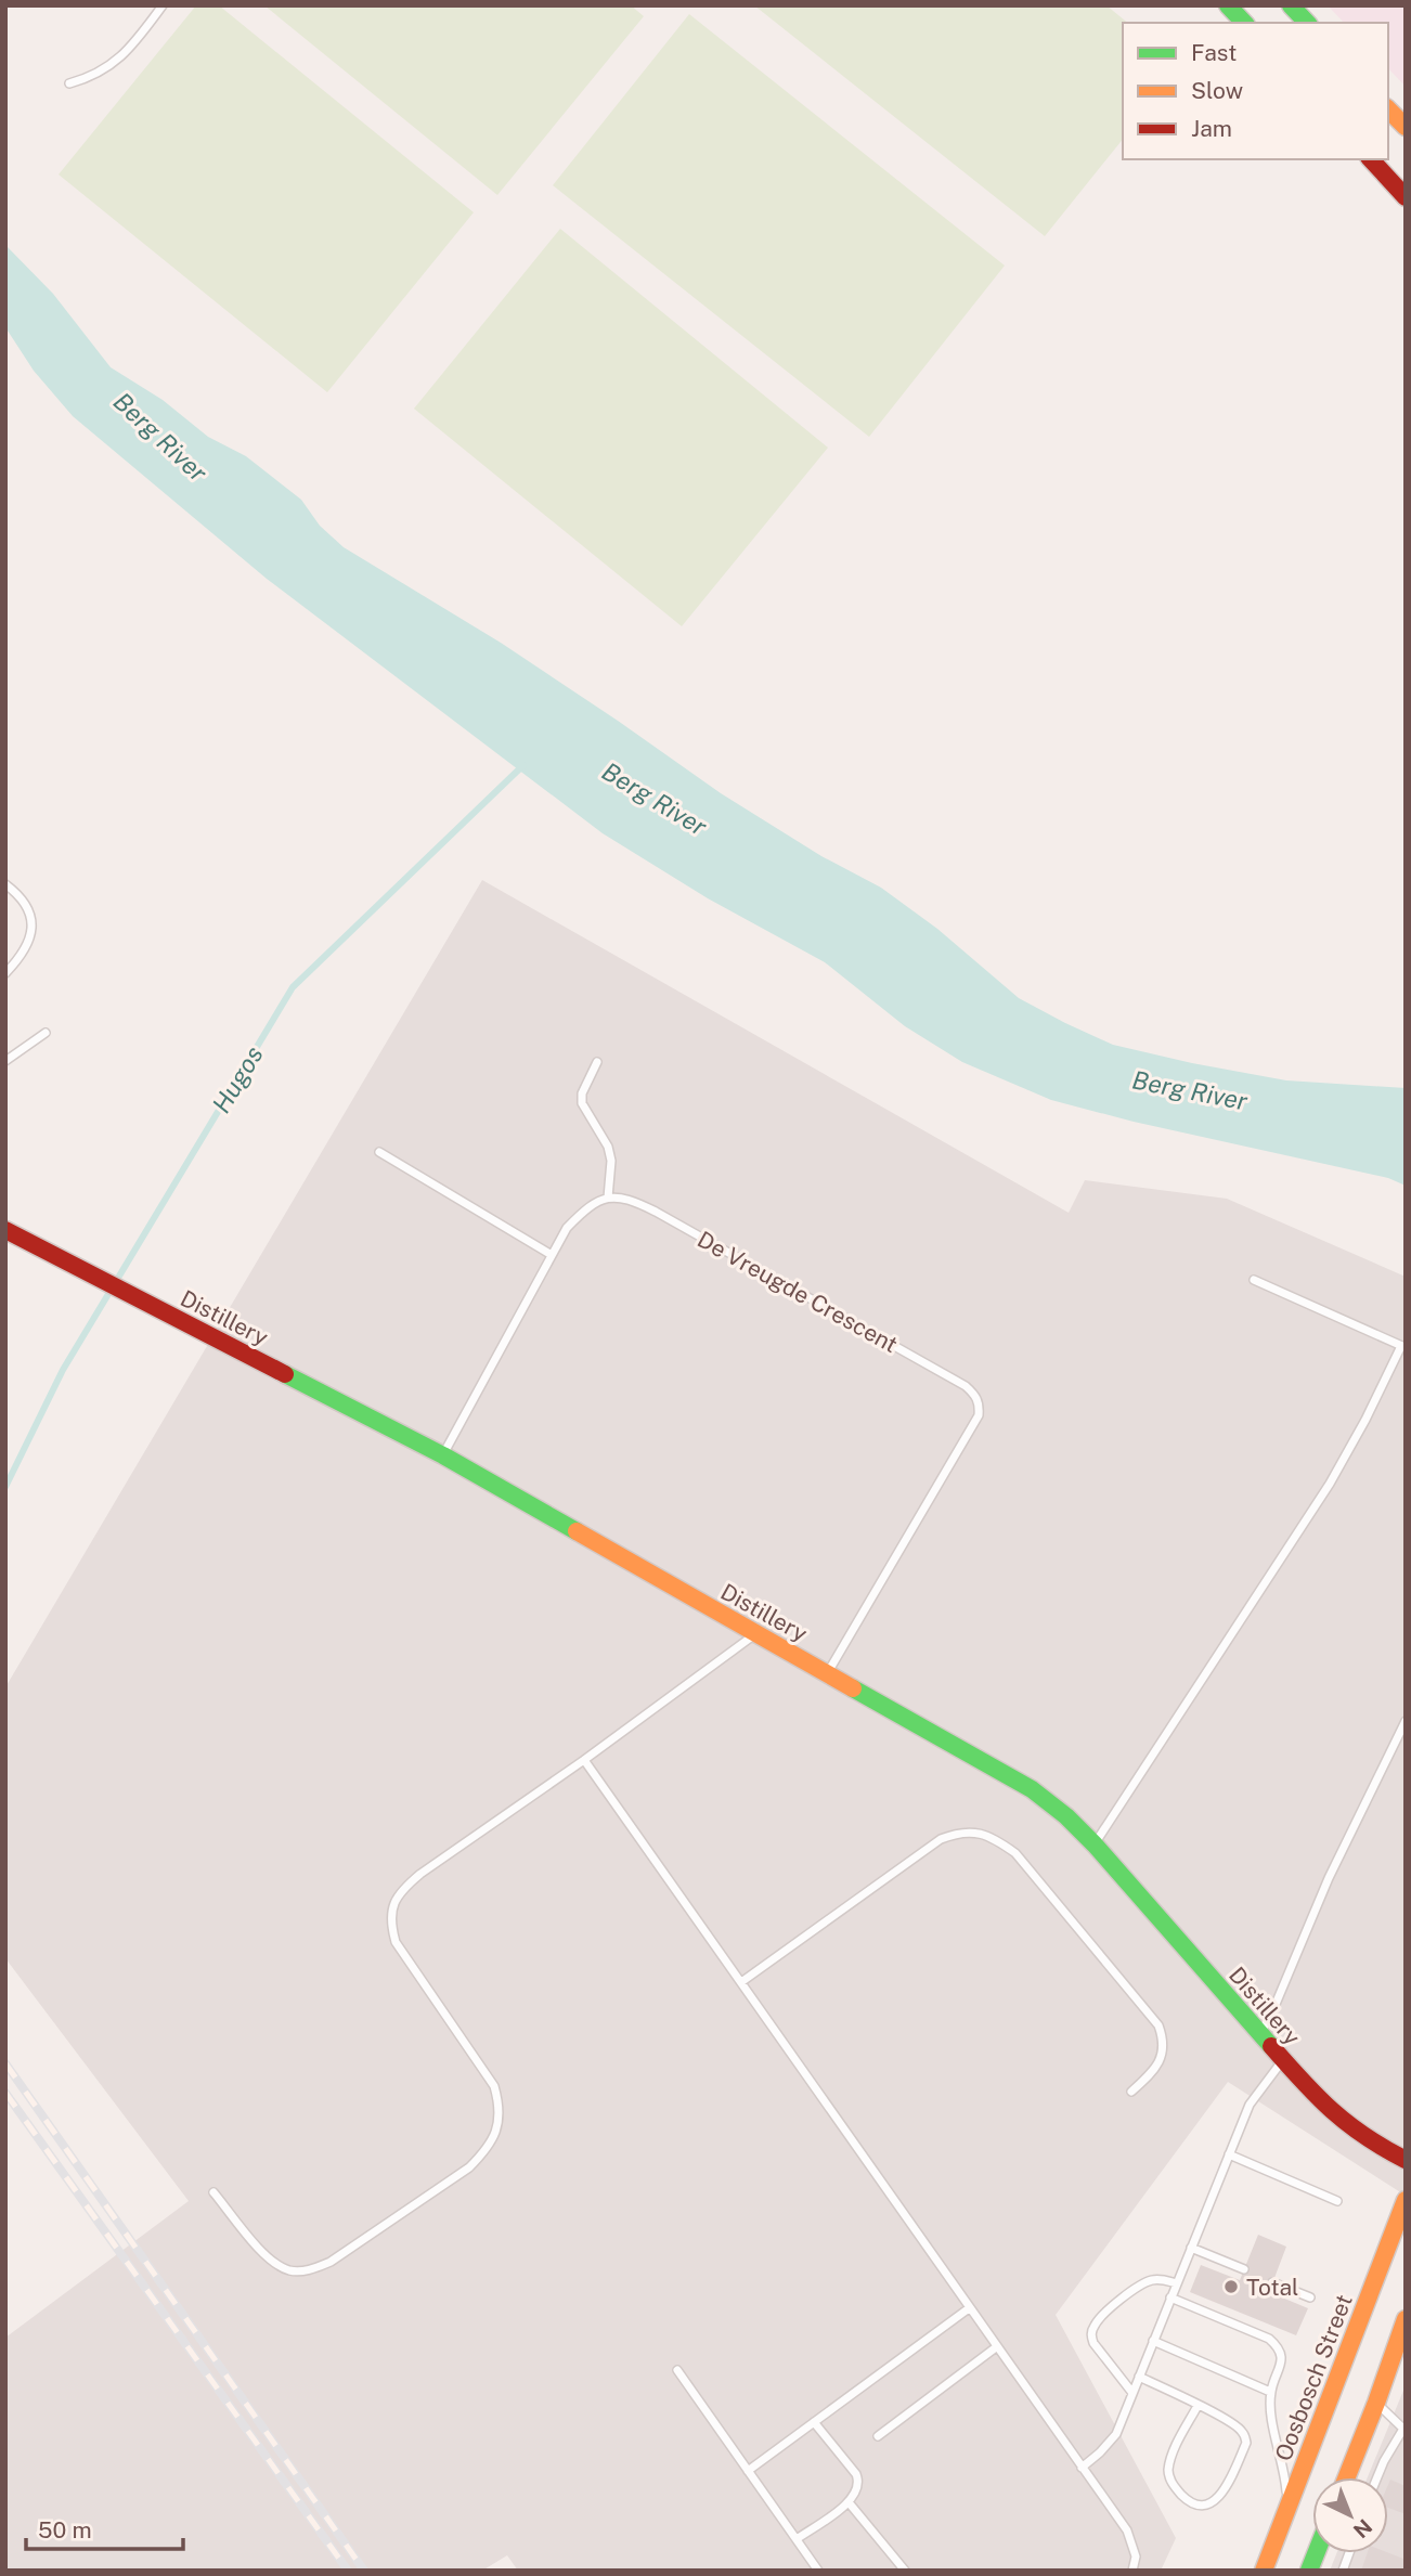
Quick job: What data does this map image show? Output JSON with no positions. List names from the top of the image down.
{
  "streets": {
    "street": ["Distillery", "Oosbosch Street"],
    "lane": ["De Vreugde Crescent"]
  },
  "crossings": [
    ["De Vreugde Crescent", "Distillery"]
  ],
  "water": ["Berg River", "Hugos"],
  "places": ["Total"],
  "legend": ["Fast", "Slow", "Jam"],
  "scale_bar": "50 m",
  "north": "bottom right"
}
